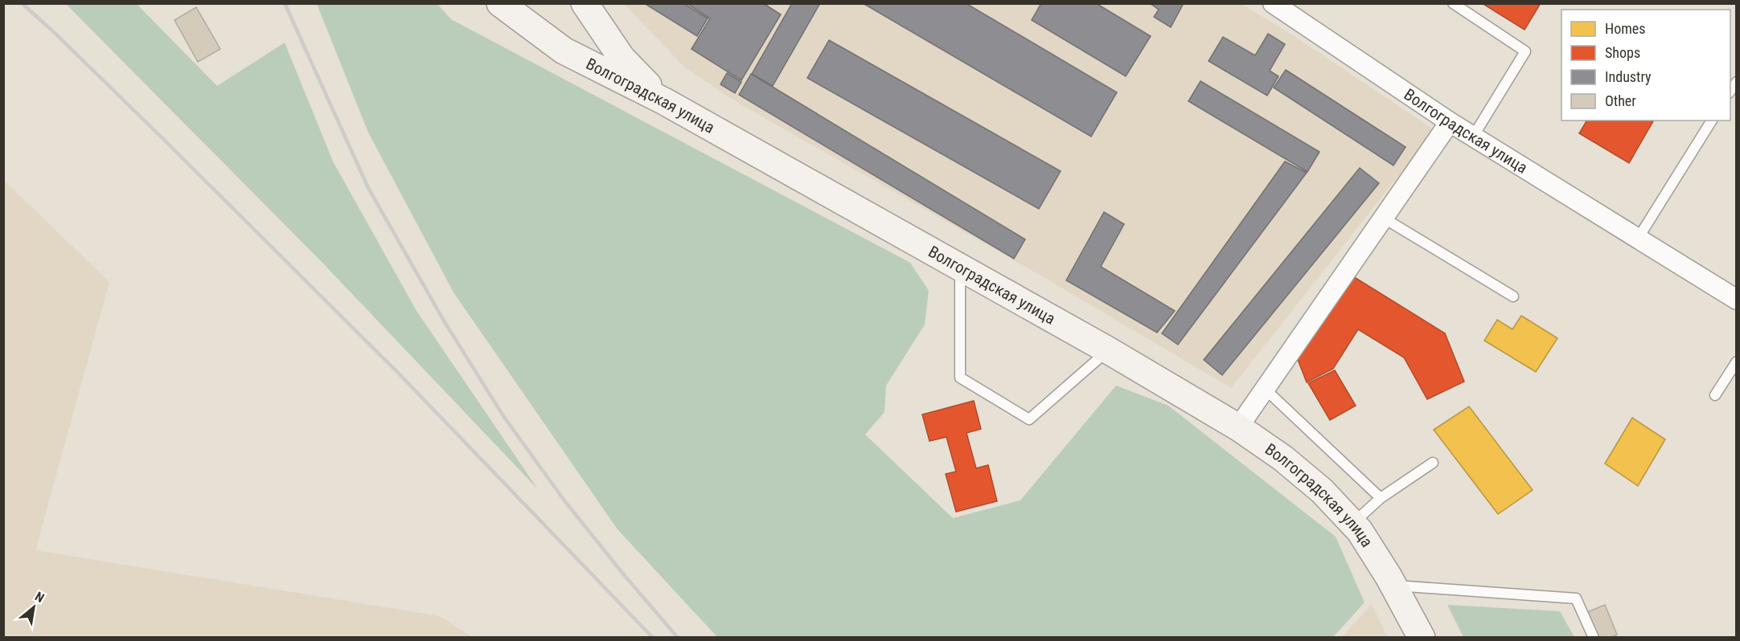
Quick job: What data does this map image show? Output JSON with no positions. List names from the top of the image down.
{
  "streets": {
    "main road": ["Волгоградская улица"]
  },
  "legend": [
    "Homes",
    "Shops",
    "Industry",
    "Other"
  ],
  "north": "top right"
}
